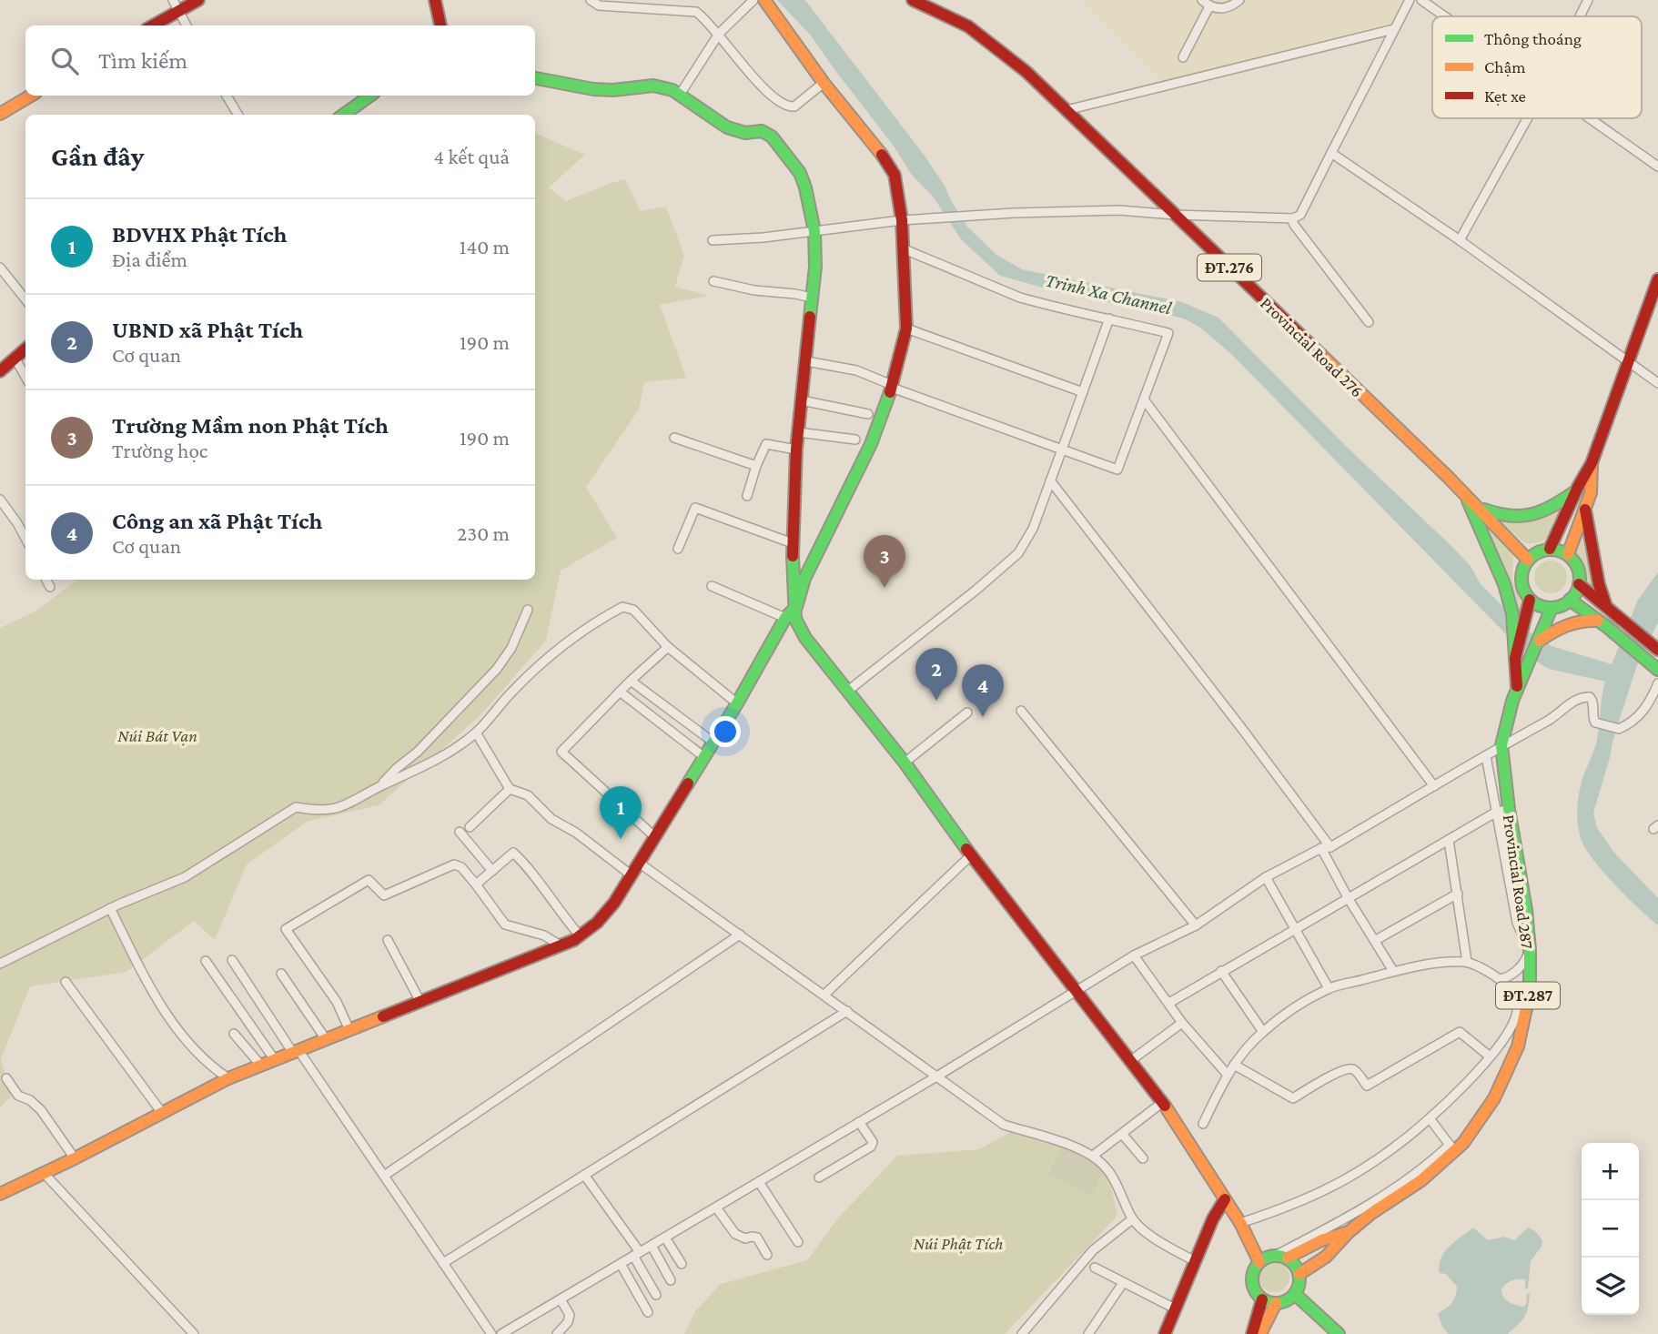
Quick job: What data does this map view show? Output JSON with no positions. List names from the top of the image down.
{
  "streets": {
    "main road": [
      "ĐT.276",
      "Provincial Road 276",
      "Provincial Road 287",
      "ĐT.287"
    ]
  },
  "crossings": [
    ["Provincial Road 276", "Provincial Road 287"]
  ],
  "water": ["Trinh Xa Channel"],
  "parks": ["Núi Bát Vạn", "Núi Phật Tích"],
  "legend": ["Thông thoáng", "Chậm", "Kẹt xe"],
  "page": {
    "search": "Tìm kiếm",
    "heading": ["Gần đây", "4 kết quả"],
    "list": [
      {
        "mark": "1",
        "name": "BDVHX Phật Tích",
        "note": "Địa điểm",
        "value": "140 m"
      },
      {
        "mark": "2",
        "name": "UBND xã Phật Tích",
        "note": "Cơ quan",
        "value": "190 m"
      },
      {
        "mark": "3",
        "name": "Trường Mầm non Phật Tích",
        "note": "Trường học",
        "value": "190 m"
      },
      {
        "mark": "4",
        "name": "Công an xã Phật Tích",
        "note": "Cơ quan",
        "value": "230 m"
      }
    ],
    "pins": [
      "3",
      "2",
      "4",
      "1"
    ],
    "map_buttons": ["+", "−"]
  }
}
